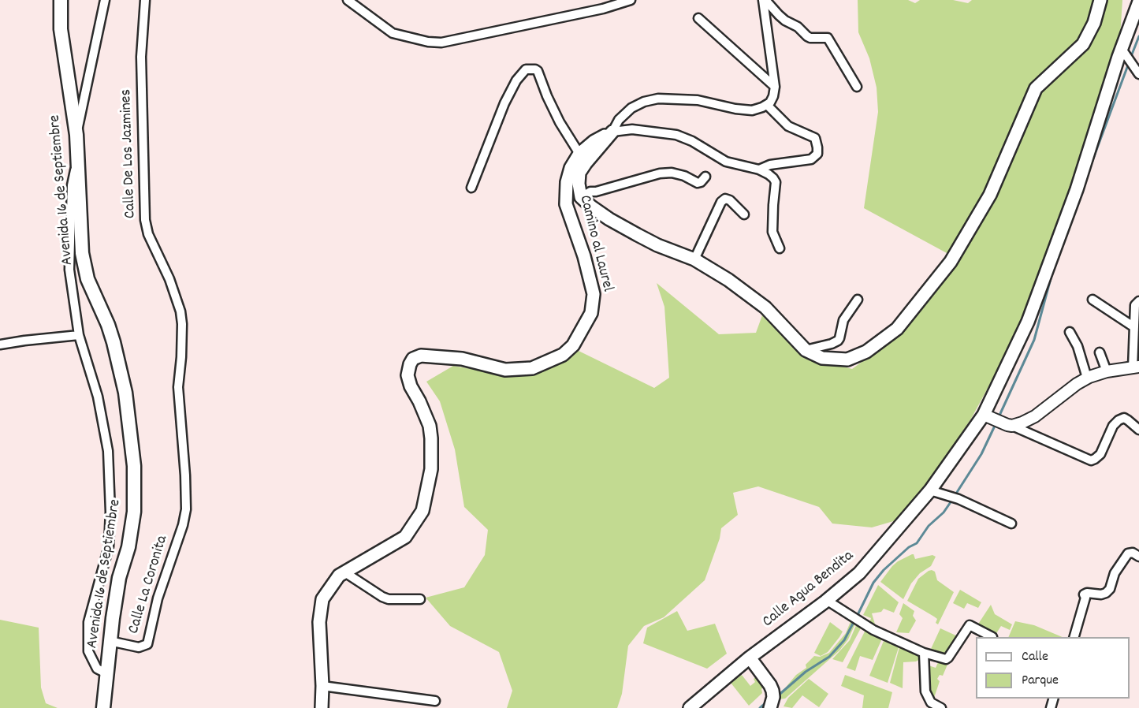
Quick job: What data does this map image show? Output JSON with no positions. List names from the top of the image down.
{
  "streets": {
    "main road": ["Avenida 16 de Septiembre", "Camino al Laurel", "Calle Agua Bendita"],
    "street": ["Calle De Los Jazmines", "Calle La Coronita"]
  },
  "crossings": [
    ["Calle De Los Jazmines", "Calle La Coronita"],
    ["Avenida 16 de Septiembre", "Calle La Coronita"]
  ],
  "legend": ["Calle", "Parque"]
}
